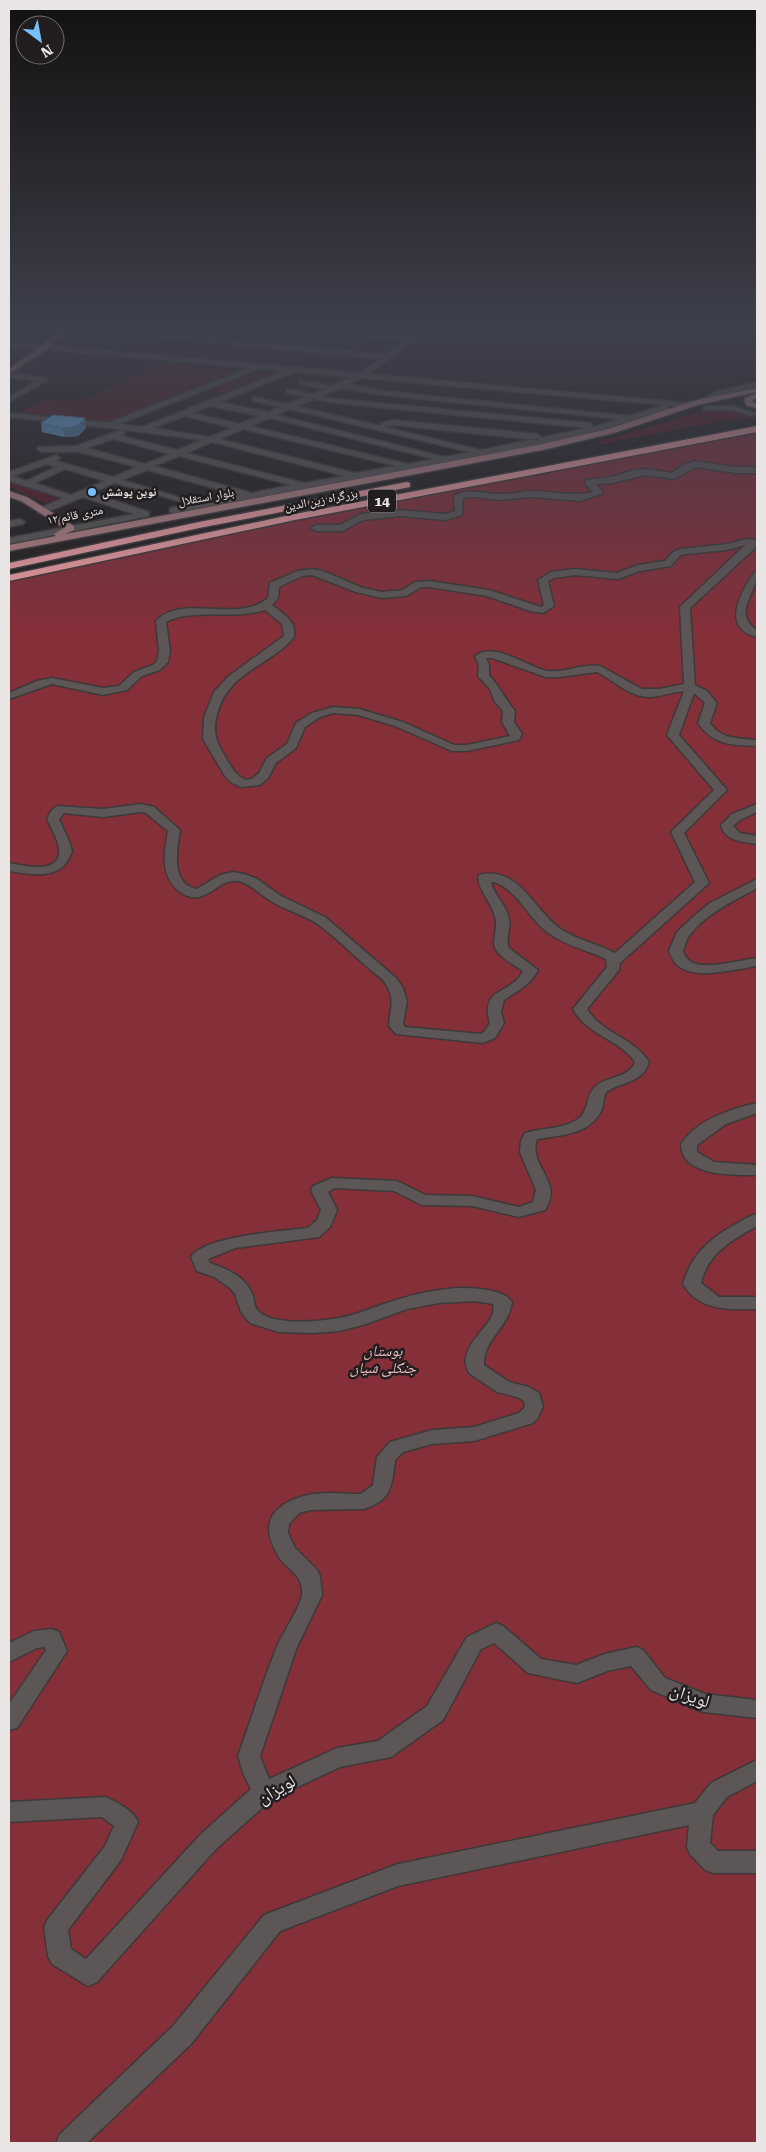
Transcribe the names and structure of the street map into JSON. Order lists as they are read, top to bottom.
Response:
{
  "streets": {
    "highway": ["بزرگراه زین الدین", "14"],
    "main road": ["بلوار استقلال"],
    "street": ["۱۲ متری قائم", "لویزان"]
  },
  "parks": ["بوستان جنگلی شیان"],
  "places": ["نوین پوشش"],
  "north": "bottom right"
}
